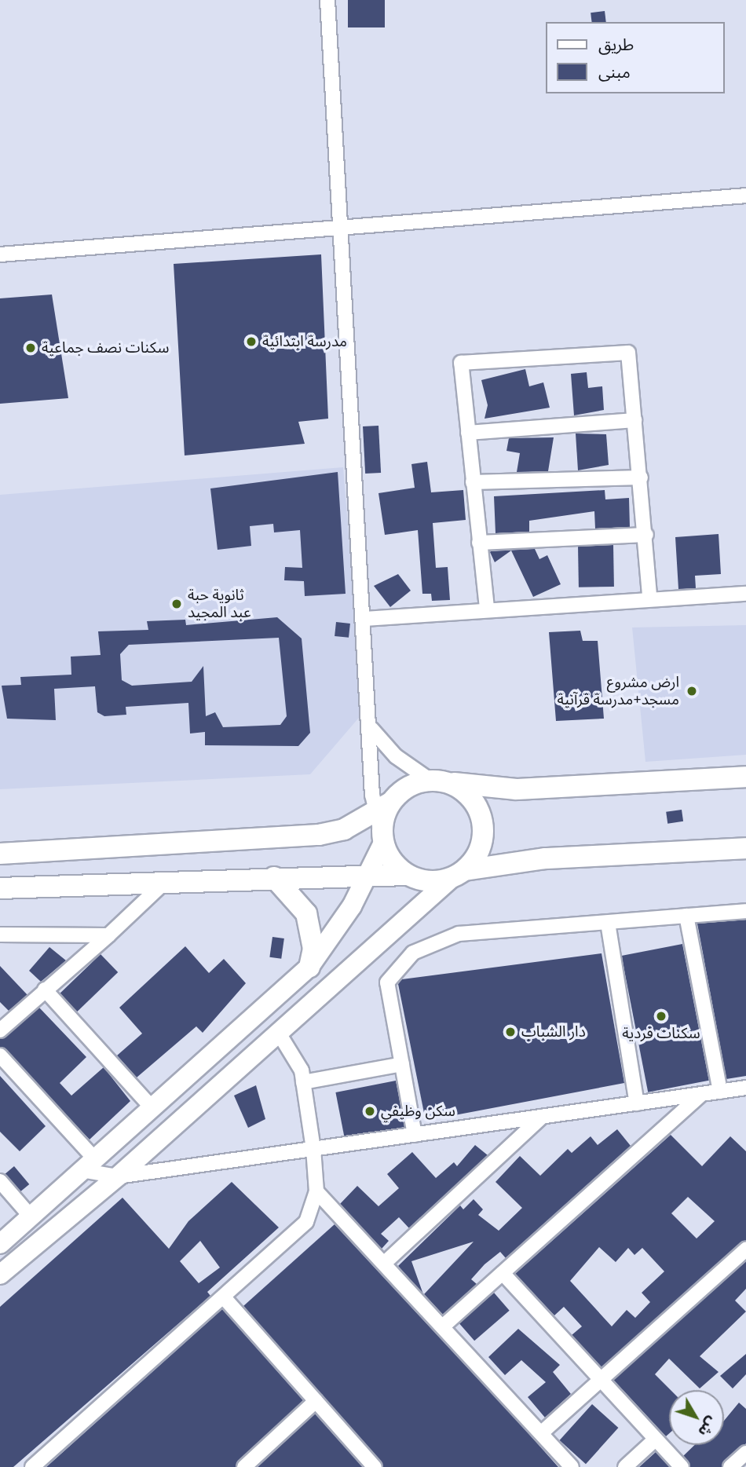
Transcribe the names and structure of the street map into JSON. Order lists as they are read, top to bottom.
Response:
{
  "places": [
    "مدرسة ابتدائية",
    "سكنات نصف جماعية",
    "ثانوية حبة عبد المجيد",
    "ارض مشروع مسجد+مدرسة قرآنية",
    "سكنات فردية",
    "دار الشباب",
    "سكن وظيفي"
  ],
  "legend": ["طريق", "مبنى"],
  "north": "bottom right"
}
